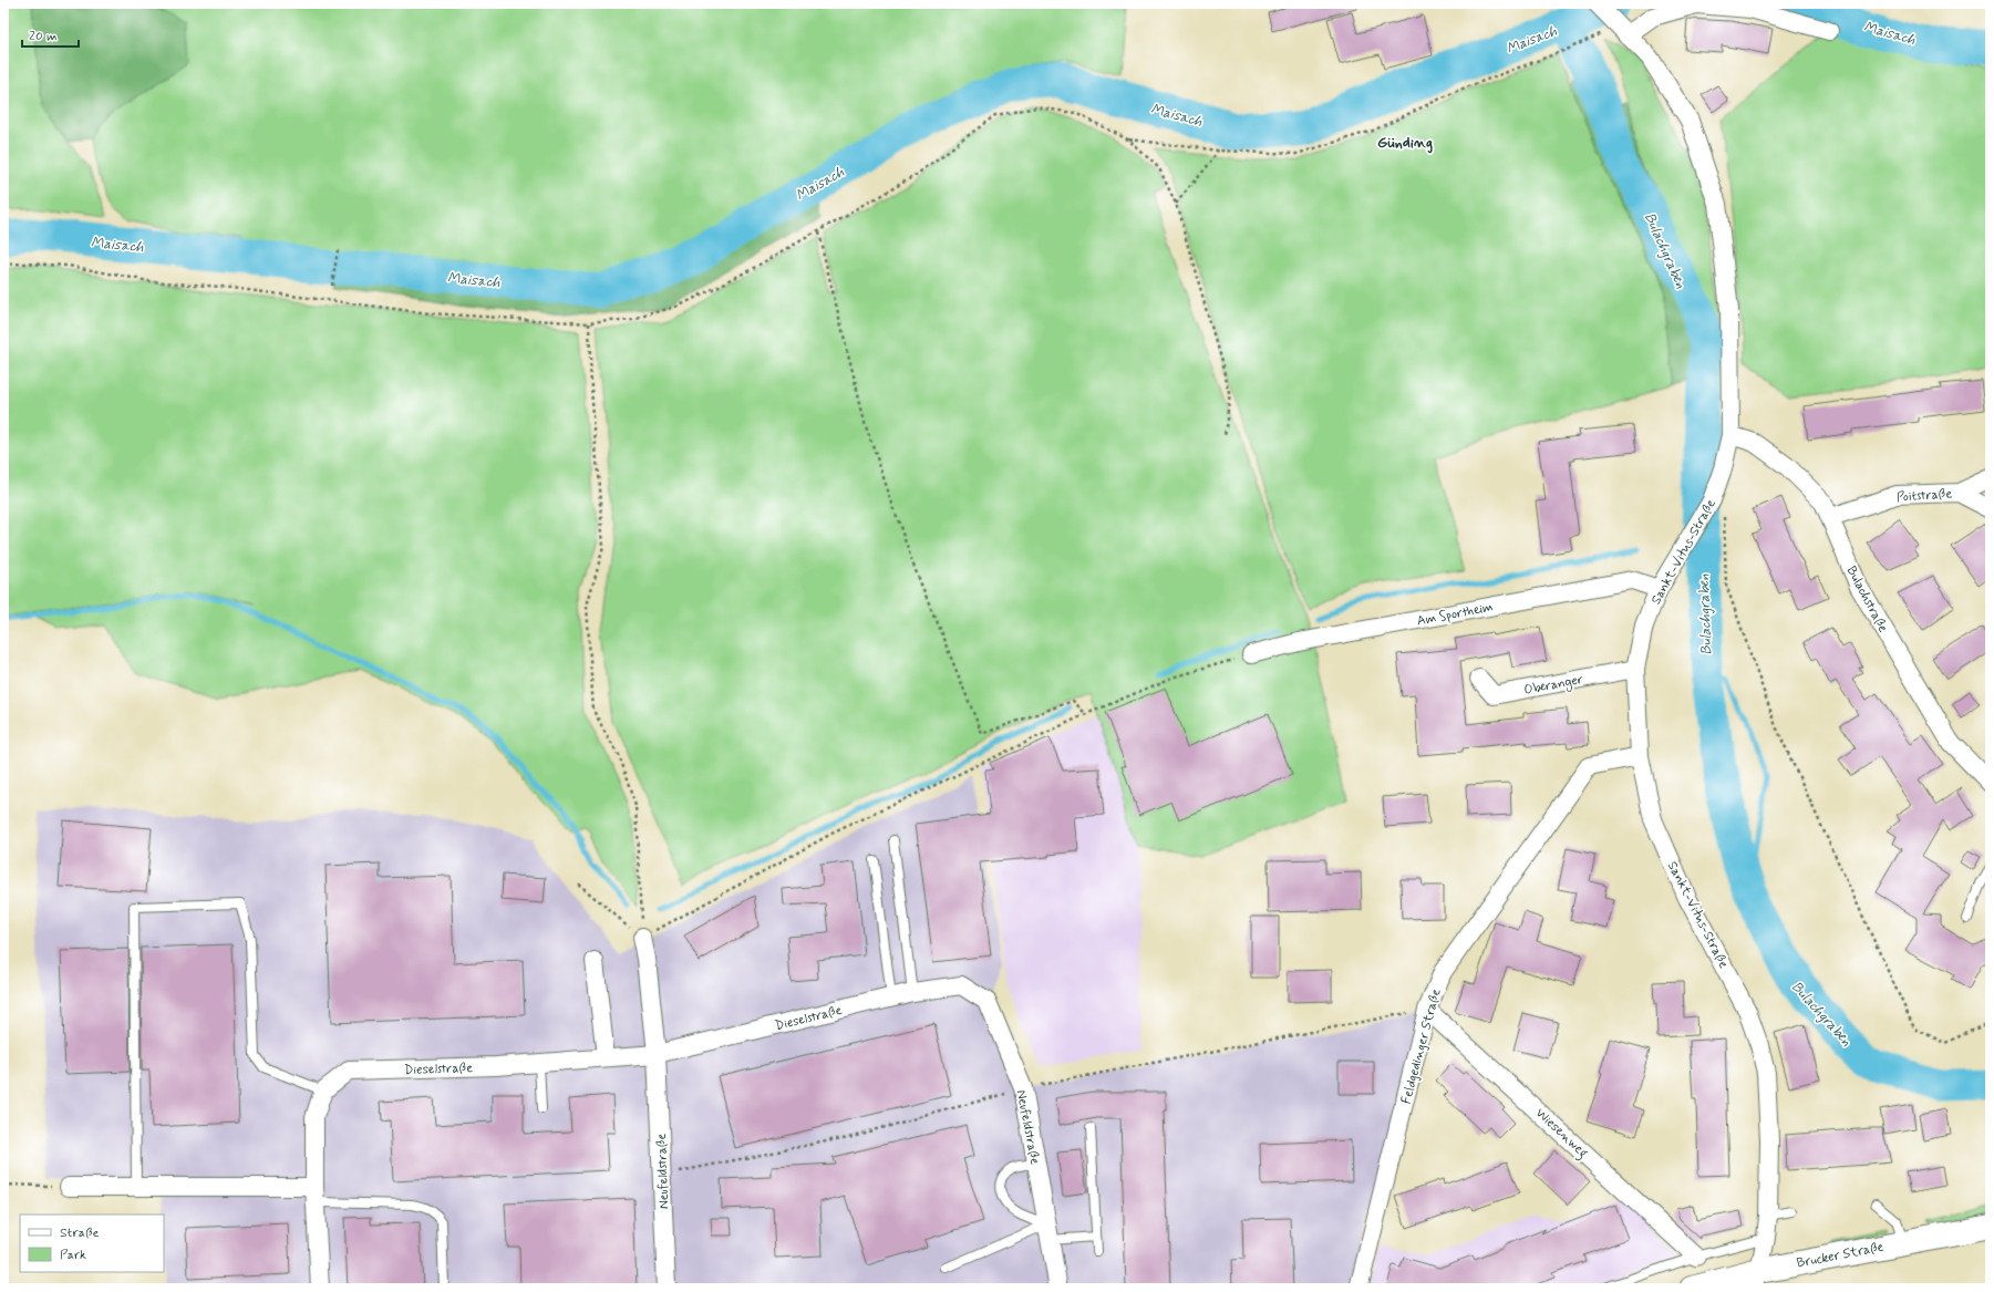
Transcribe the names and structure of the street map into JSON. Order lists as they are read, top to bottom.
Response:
{
  "streets": {
    "main road": ["Brucker Straße"],
    "street": [
      "Poitstraße",
      "Sankt-Vitus-Straße",
      "Bulachstraße",
      "Am Sportheim",
      "Oberanger",
      "Dieselstraße",
      "Feldgedinger Straße",
      "Neufeldstraße",
      "Wiesenweg"
    ]
  },
  "crossings": [
    ["Poitstraße", "Bulachstraße"],
    ["Sankt-Vitus-Straße", "Bulachstraße"],
    ["Sankt-Vitus-Straße", "Am Sportheim"],
    ["Sankt-Vitus-Straße", "Oberanger"],
    ["Sankt-Vitus-Straße", "Feldgedinger Straße"],
    ["Sankt-Vitus-Straße", "Brucker Straße"],
    ["Dieselstraße", "Neufeldstraße"],
    ["Feldgedinger Straße", "Wiesenweg"]
  ],
  "districts": ["Günding"],
  "water": ["Maisach", "Bulachgraben"],
  "legend": ["Straße", "Park"],
  "scale_bar": "20 m"
}
